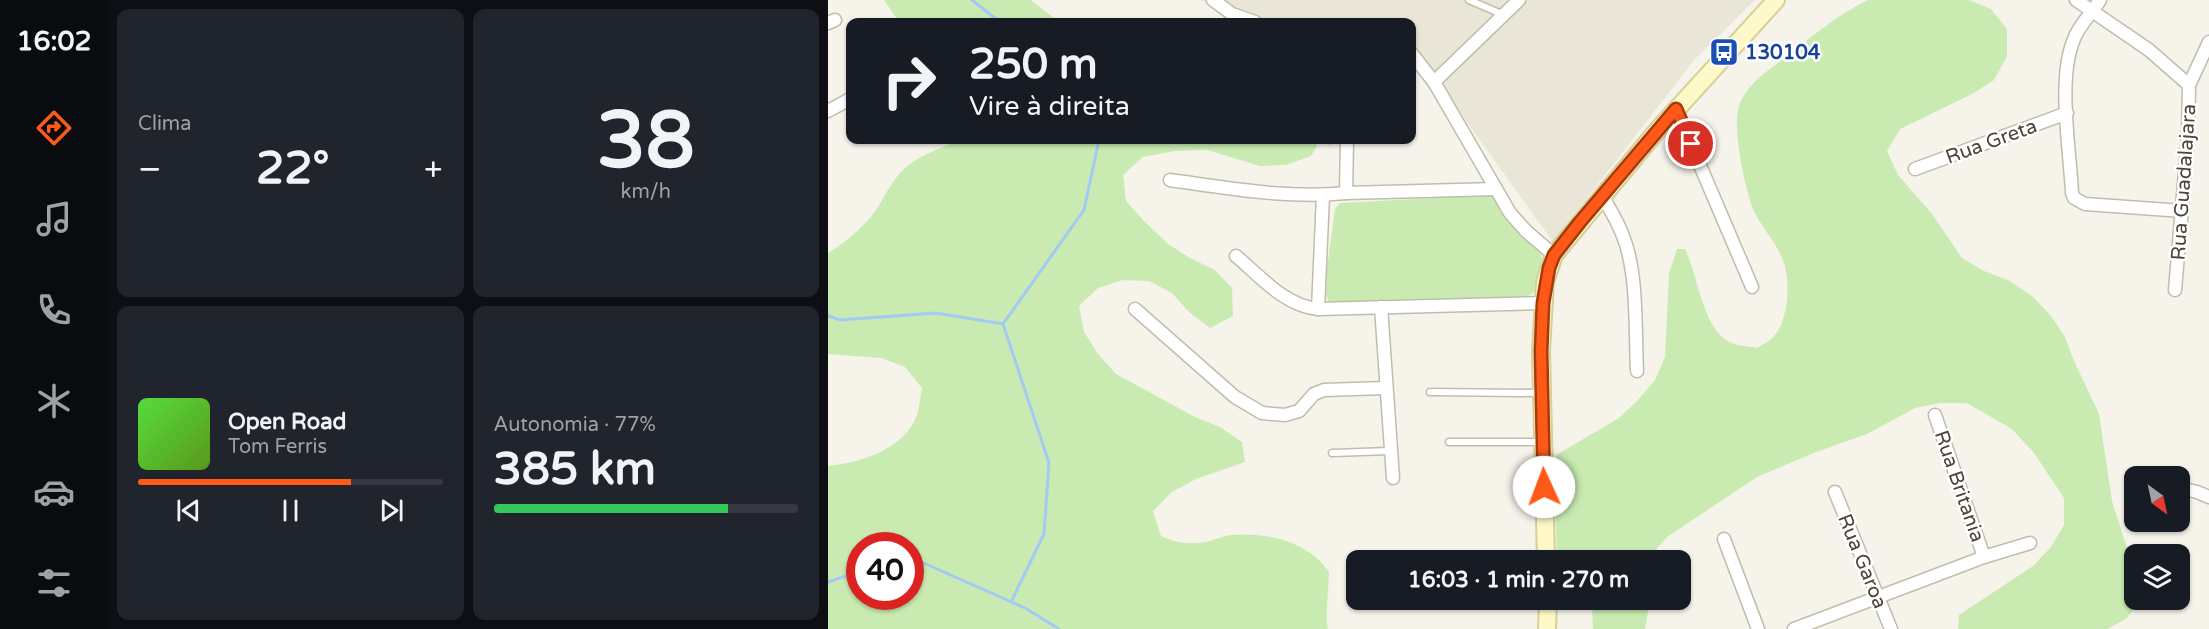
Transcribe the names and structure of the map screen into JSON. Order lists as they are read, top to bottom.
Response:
{
  "streets": {
    "street": [
      "Rua Greta",
      "Rua Guadalajara",
      "Rua Britania",
      "Rua Garoa"
    ]
  },
  "places": {
    "bus stop": ["130104"]
  },
  "north": "bottom right",
  "page": {
    "tabs": "16:02",
    "tile": [
      "Clima",
      ["38", "km/h"],
      ["Autonomia · 77%", "385 km"]
    ],
    "turn": ["250 m", "Vire à direita"],
    "heat": ["−", "22°", "+"],
    "song": ["Open Road", "Tom Ferris"],
    "limit": "40",
    "trip": "16:03 · 1 min · 270 m"
  }
}
